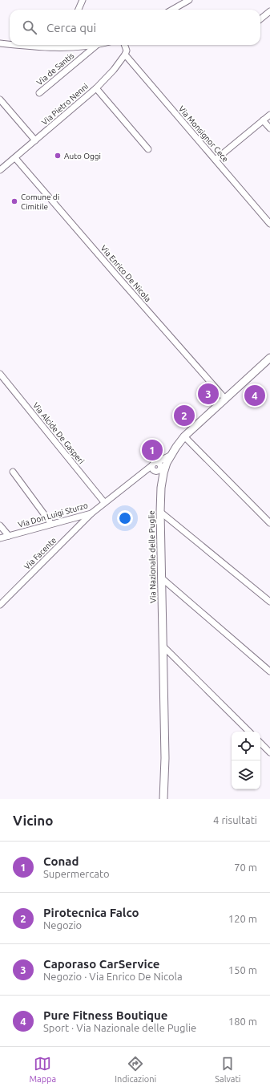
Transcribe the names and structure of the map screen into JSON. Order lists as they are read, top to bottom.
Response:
{
  "streets": {
    "main road": ["Via Nazionale delle Puglie"],
    "street": [
      "Via de Santis",
      "Via Pietro Nenni",
      "Via Monsignor Cece",
      "Via Enrico De Nicola",
      "Via Alcide De Gasperi",
      "Via Don Luigi Sturzo",
      "Via Facente"
    ]
  },
  "crossings": [
    ["Via Pietro Nenni", "Via Monsignor Cece"],
    ["Via Pietro Nenni", "Via Enrico De Nicola"],
    ["Via Enrico De Nicola", "Via Nazionale delle Puglie"],
    ["Via Alcide De Gasperi", "Via Don Luigi Sturzo"],
    ["Via Don Luigi Sturzo", "Via Facente"],
    ["Via Don Luigi Sturzo", "Via Nazionale delle Puglie"]
  ],
  "places": ["Auto Oggi", "Comune di Cimitile"],
  "page": {
    "search": "Cerca qui",
    "pins": [
      "3",
      "4",
      "2",
      "1"
    ],
    "heading": ["Vicino", "4 risultati"],
    "list": [
      {
        "mark": "1",
        "name": "Conad",
        "note": "Supermercato",
        "value": "70 m"
      },
      {
        "mark": "2",
        "name": "Pirotecnica Falco",
        "note": "Negozio",
        "value": "120 m"
      },
      {
        "mark": "3",
        "name": "Caporaso CarService",
        "note": "Negozio · Via Enrico De Nicola",
        "value": "150 m"
      },
      {
        "mark": "4",
        "name": "Pure Fitness Boutique",
        "note": "Sport · Via Nazionale delle Puglie",
        "value": "180 m"
      }
    ],
    "nav": ["Mappa", "Indicazioni", "Salvati"]
  }
}
